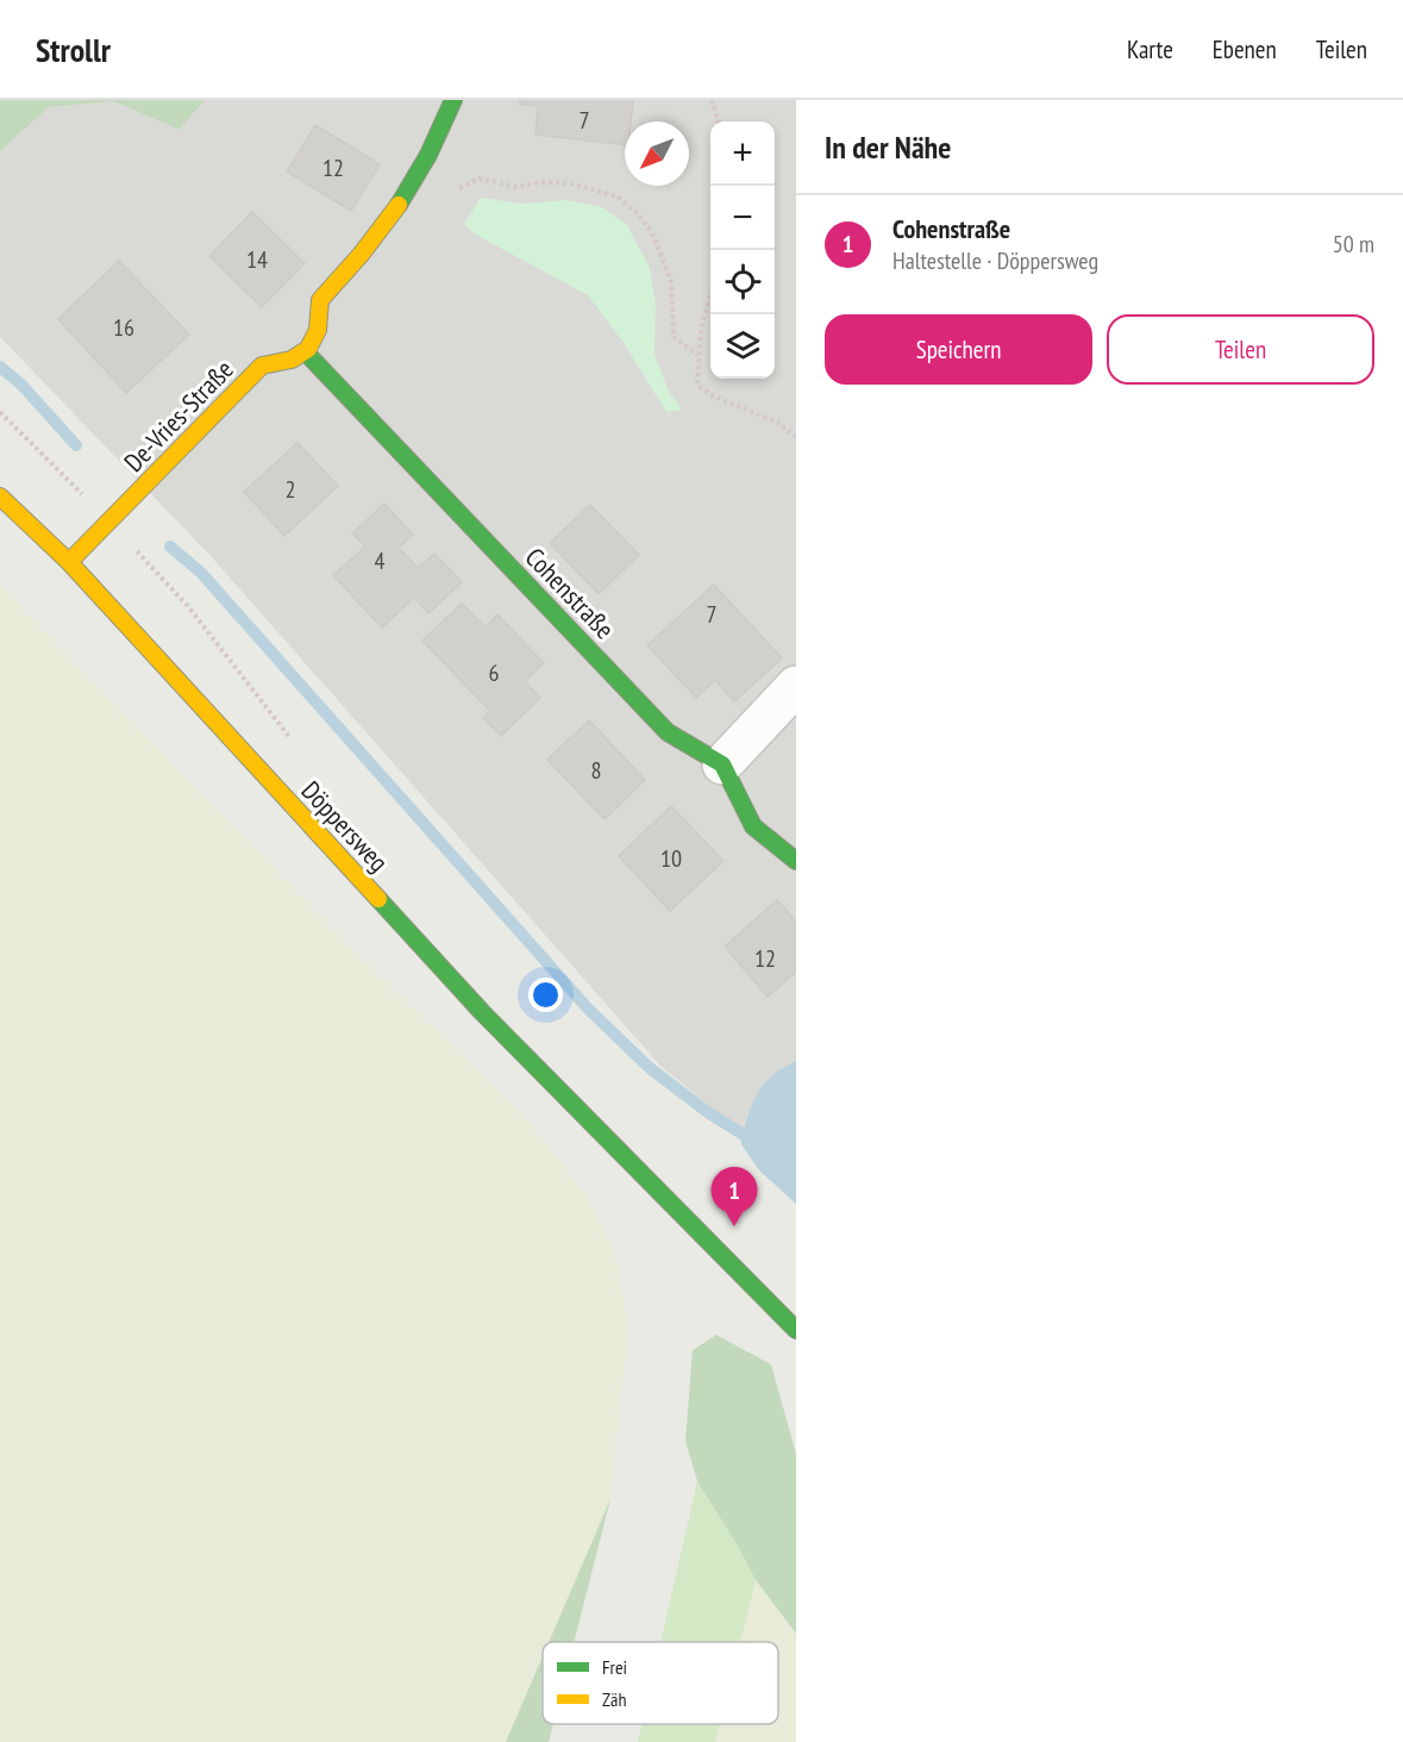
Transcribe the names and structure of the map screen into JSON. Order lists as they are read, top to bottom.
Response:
{
  "streets": {
    "street": ["De-Vries-Straße", "Cohenstraße", "Döppersweg"]
  },
  "crossings": [
    ["De-Vries-Straße", "Cohenstraße"],
    ["De-Vries-Straße", "Döppersweg"]
  ],
  "house_numbers": [
    "7",
    "12",
    "14",
    "16",
    "2",
    "4",
    "7",
    "6",
    "8",
    "10",
    "12"
  ],
  "legend": ["Frei", "Zäh"],
  "north": "bottom left",
  "page": {
    "header": "Strollr",
    "nav": ["Karte", "Ebenen", "Teilen"],
    "heading": "In der Nähe",
    "map_buttons": ["+", "−"],
    "list": [
      {
        "mark": "1",
        "name": "Cohenstraße",
        "note": "Haltestelle · Döppersweg",
        "value": "50 m"
      }
    ],
    "buttons": ["Speichern", "Teilen"],
    "pins": "1"
  }
}
